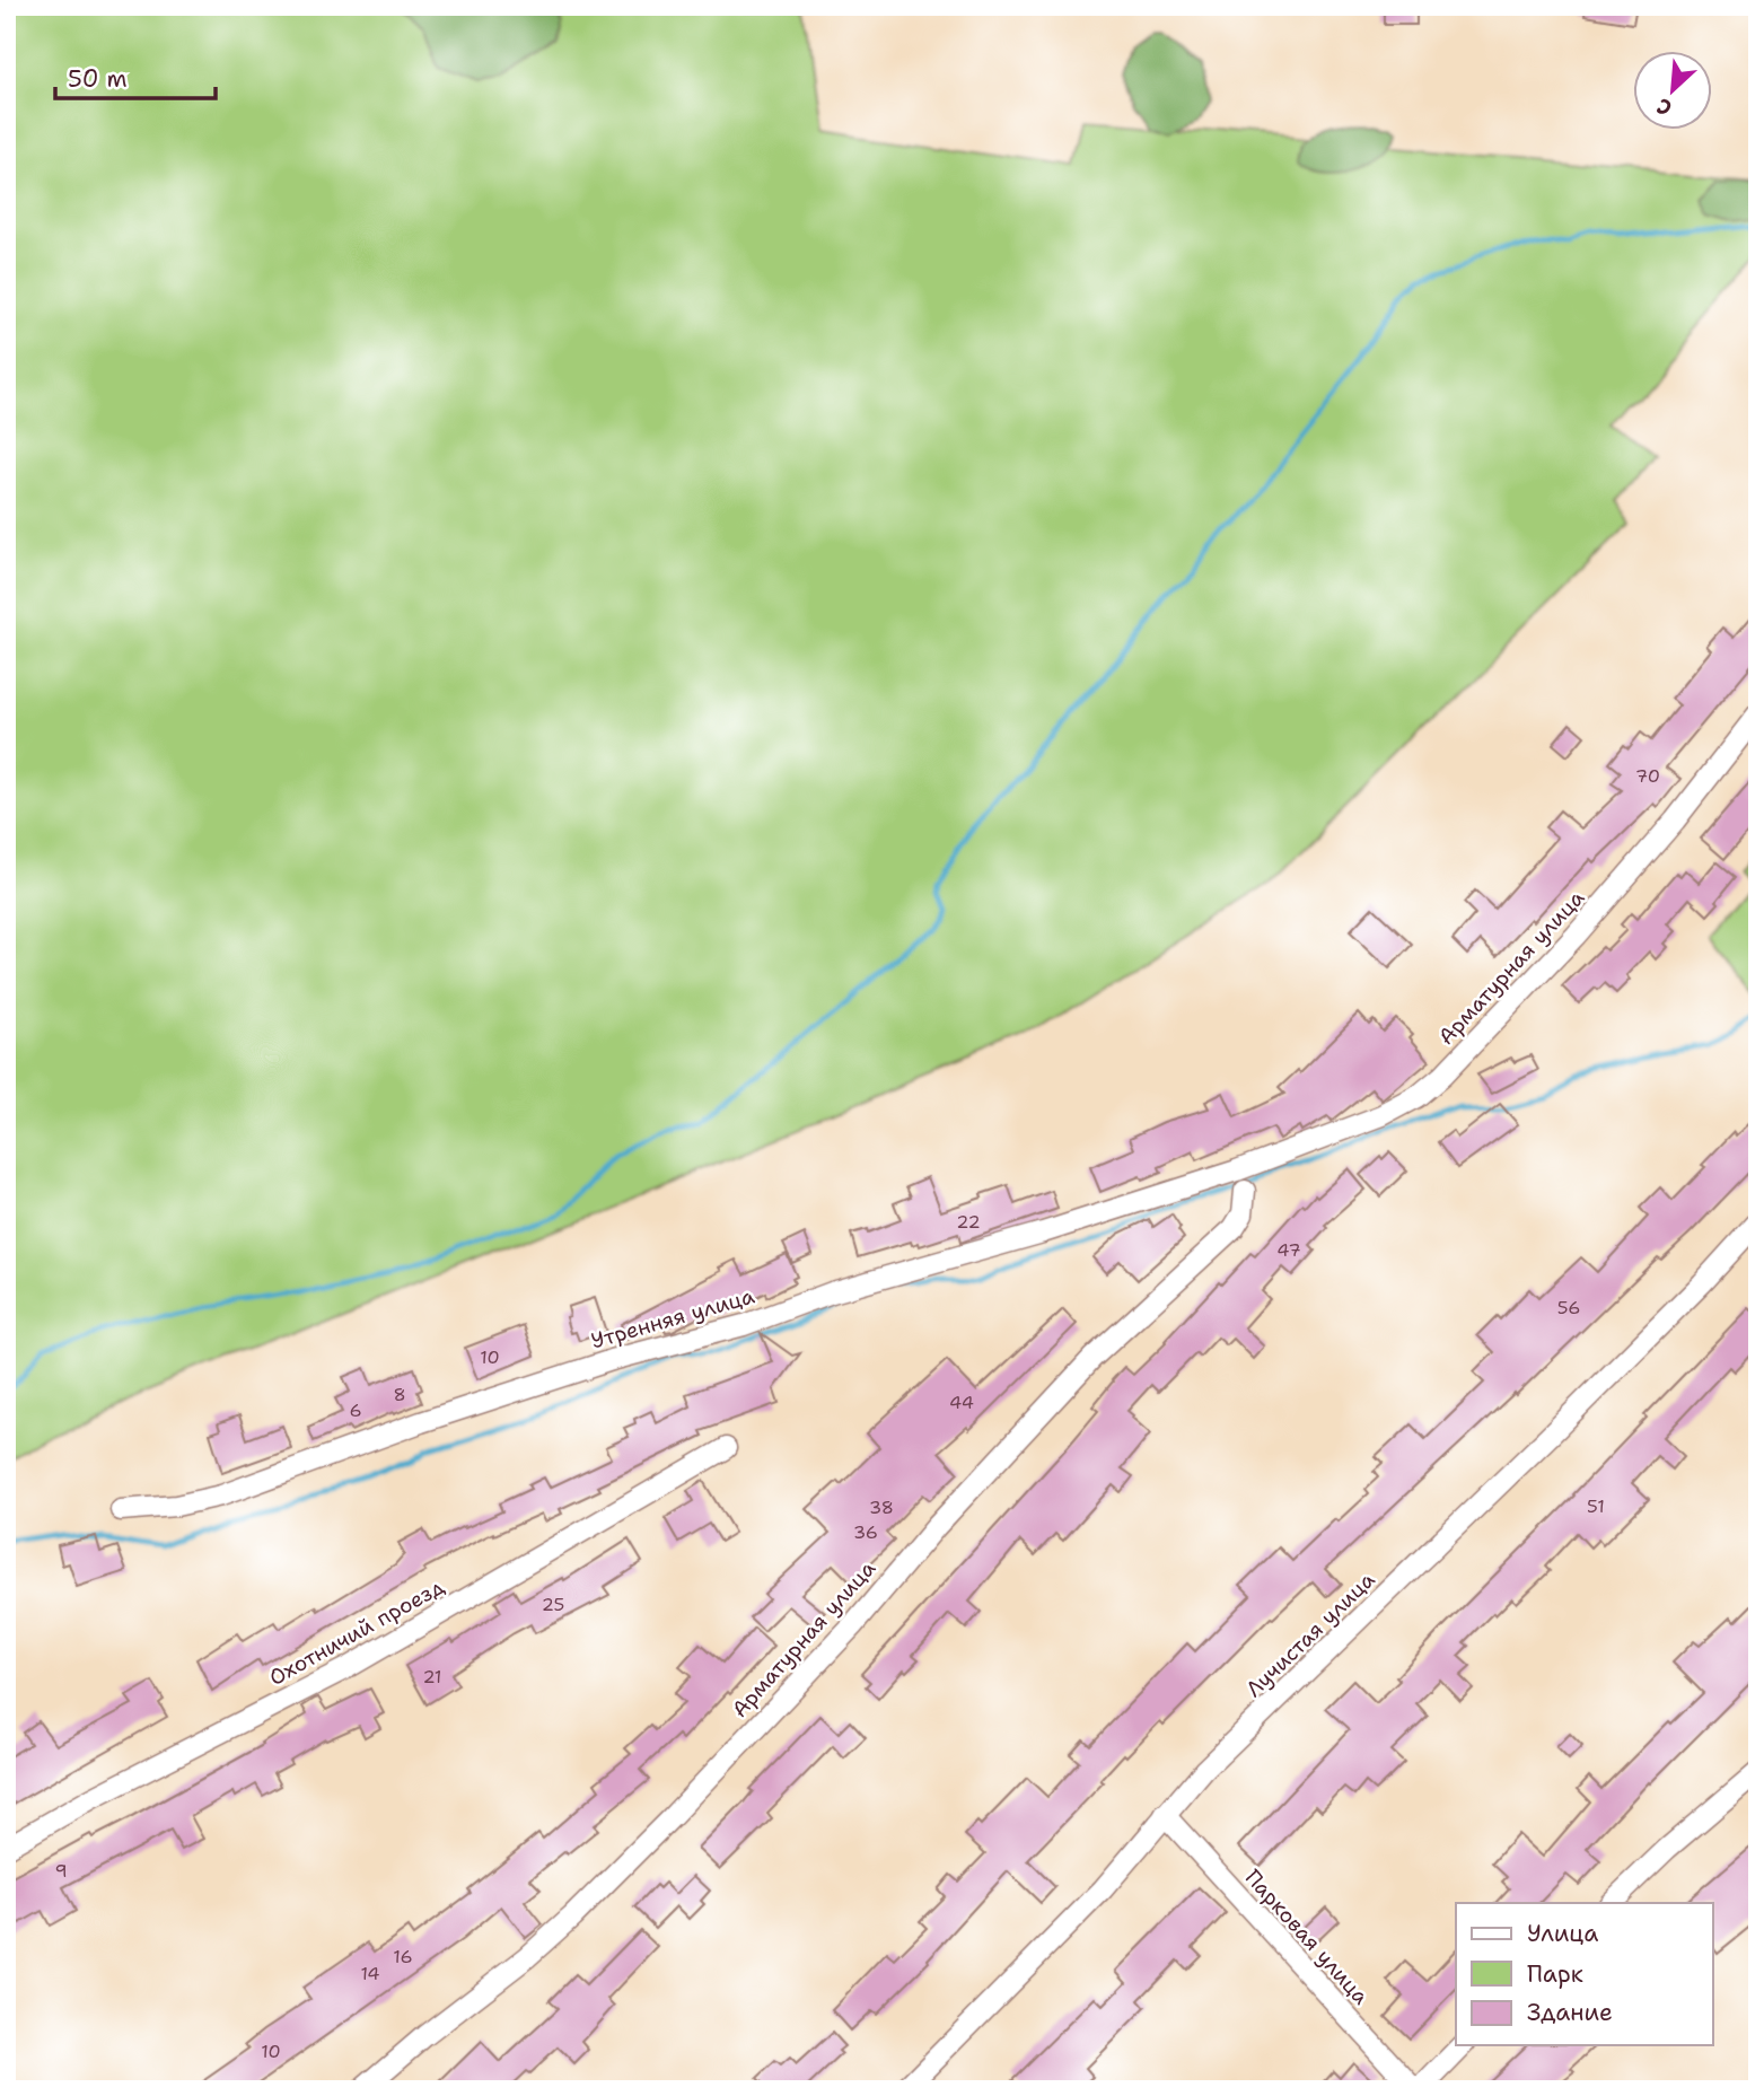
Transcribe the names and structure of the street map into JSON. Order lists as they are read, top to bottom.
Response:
{
  "streets": {
    "street": [
      "Арматурная улица",
      "Утренняя улица",
      "Охотничий проезд",
      "Лучистая улица",
      "Парковая улица"
    ]
  },
  "crossings": [
    ["Арматурная улица", "Утренняя улица"],
    ["Лучистая улица", "Парковая улица"]
  ],
  "house_numbers": [
    "70",
    "22",
    "47",
    "56",
    "10",
    "8",
    "44",
    "6",
    "51",
    "38",
    "36",
    "25",
    "21",
    "9",
    "16",
    "14",
    "10"
  ],
  "legend": ["Улица", "Парк", "Здание"],
  "scale_bar": "50 m",
  "north": "bottom left"
}
